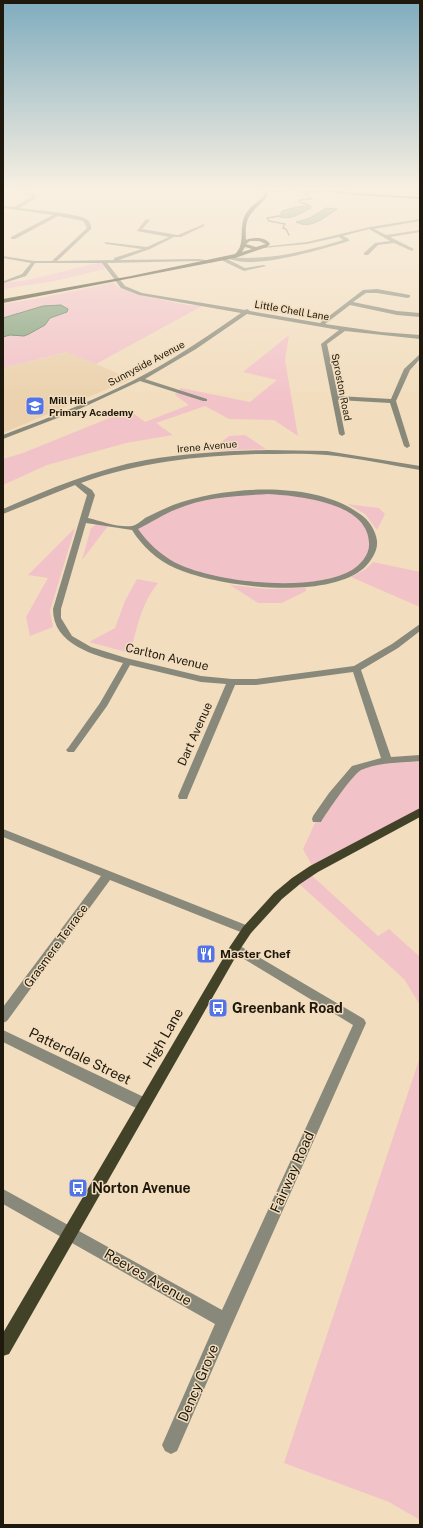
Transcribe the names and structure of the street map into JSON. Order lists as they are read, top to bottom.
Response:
{
  "streets": {
    "main road": ["High Lane"],
    "street": [
      "Little Chell Lane",
      "Sunnyside Avenue",
      "Sproston Road",
      "Irene Avenue",
      "Carlton Avenue",
      "Dart Avenue",
      "Grasmere Terrace",
      "Patterdale Street",
      "Fairway Road",
      "Reeves Avenue",
      "Dency Grove"
    ]
  },
  "crossings": [
    ["Little Chell Lane", "Sunnyside Avenue"],
    ["Little Chell Lane", "Sproston Road"],
    ["Irene Avenue", "Carlton Avenue"],
    ["Carlton Avenue", "Dart Avenue"],
    ["High Lane", "Patterdale Street"],
    ["High Lane", "Fairway Road"],
    ["High Lane", "Reeves Avenue"],
    ["Fairway Road", "Reeves Avenue"],
    ["Fairway Road", "Dency Grove"],
    ["Reeves Avenue", "Dency Grove"]
  ],
  "places": {
    "school or university": ["Mill Hill Primary Academy"],
    "restaurant": ["Master Chef"],
    "bus stop": ["Greenbank Road", "Norton Avenue"]
  }
}
